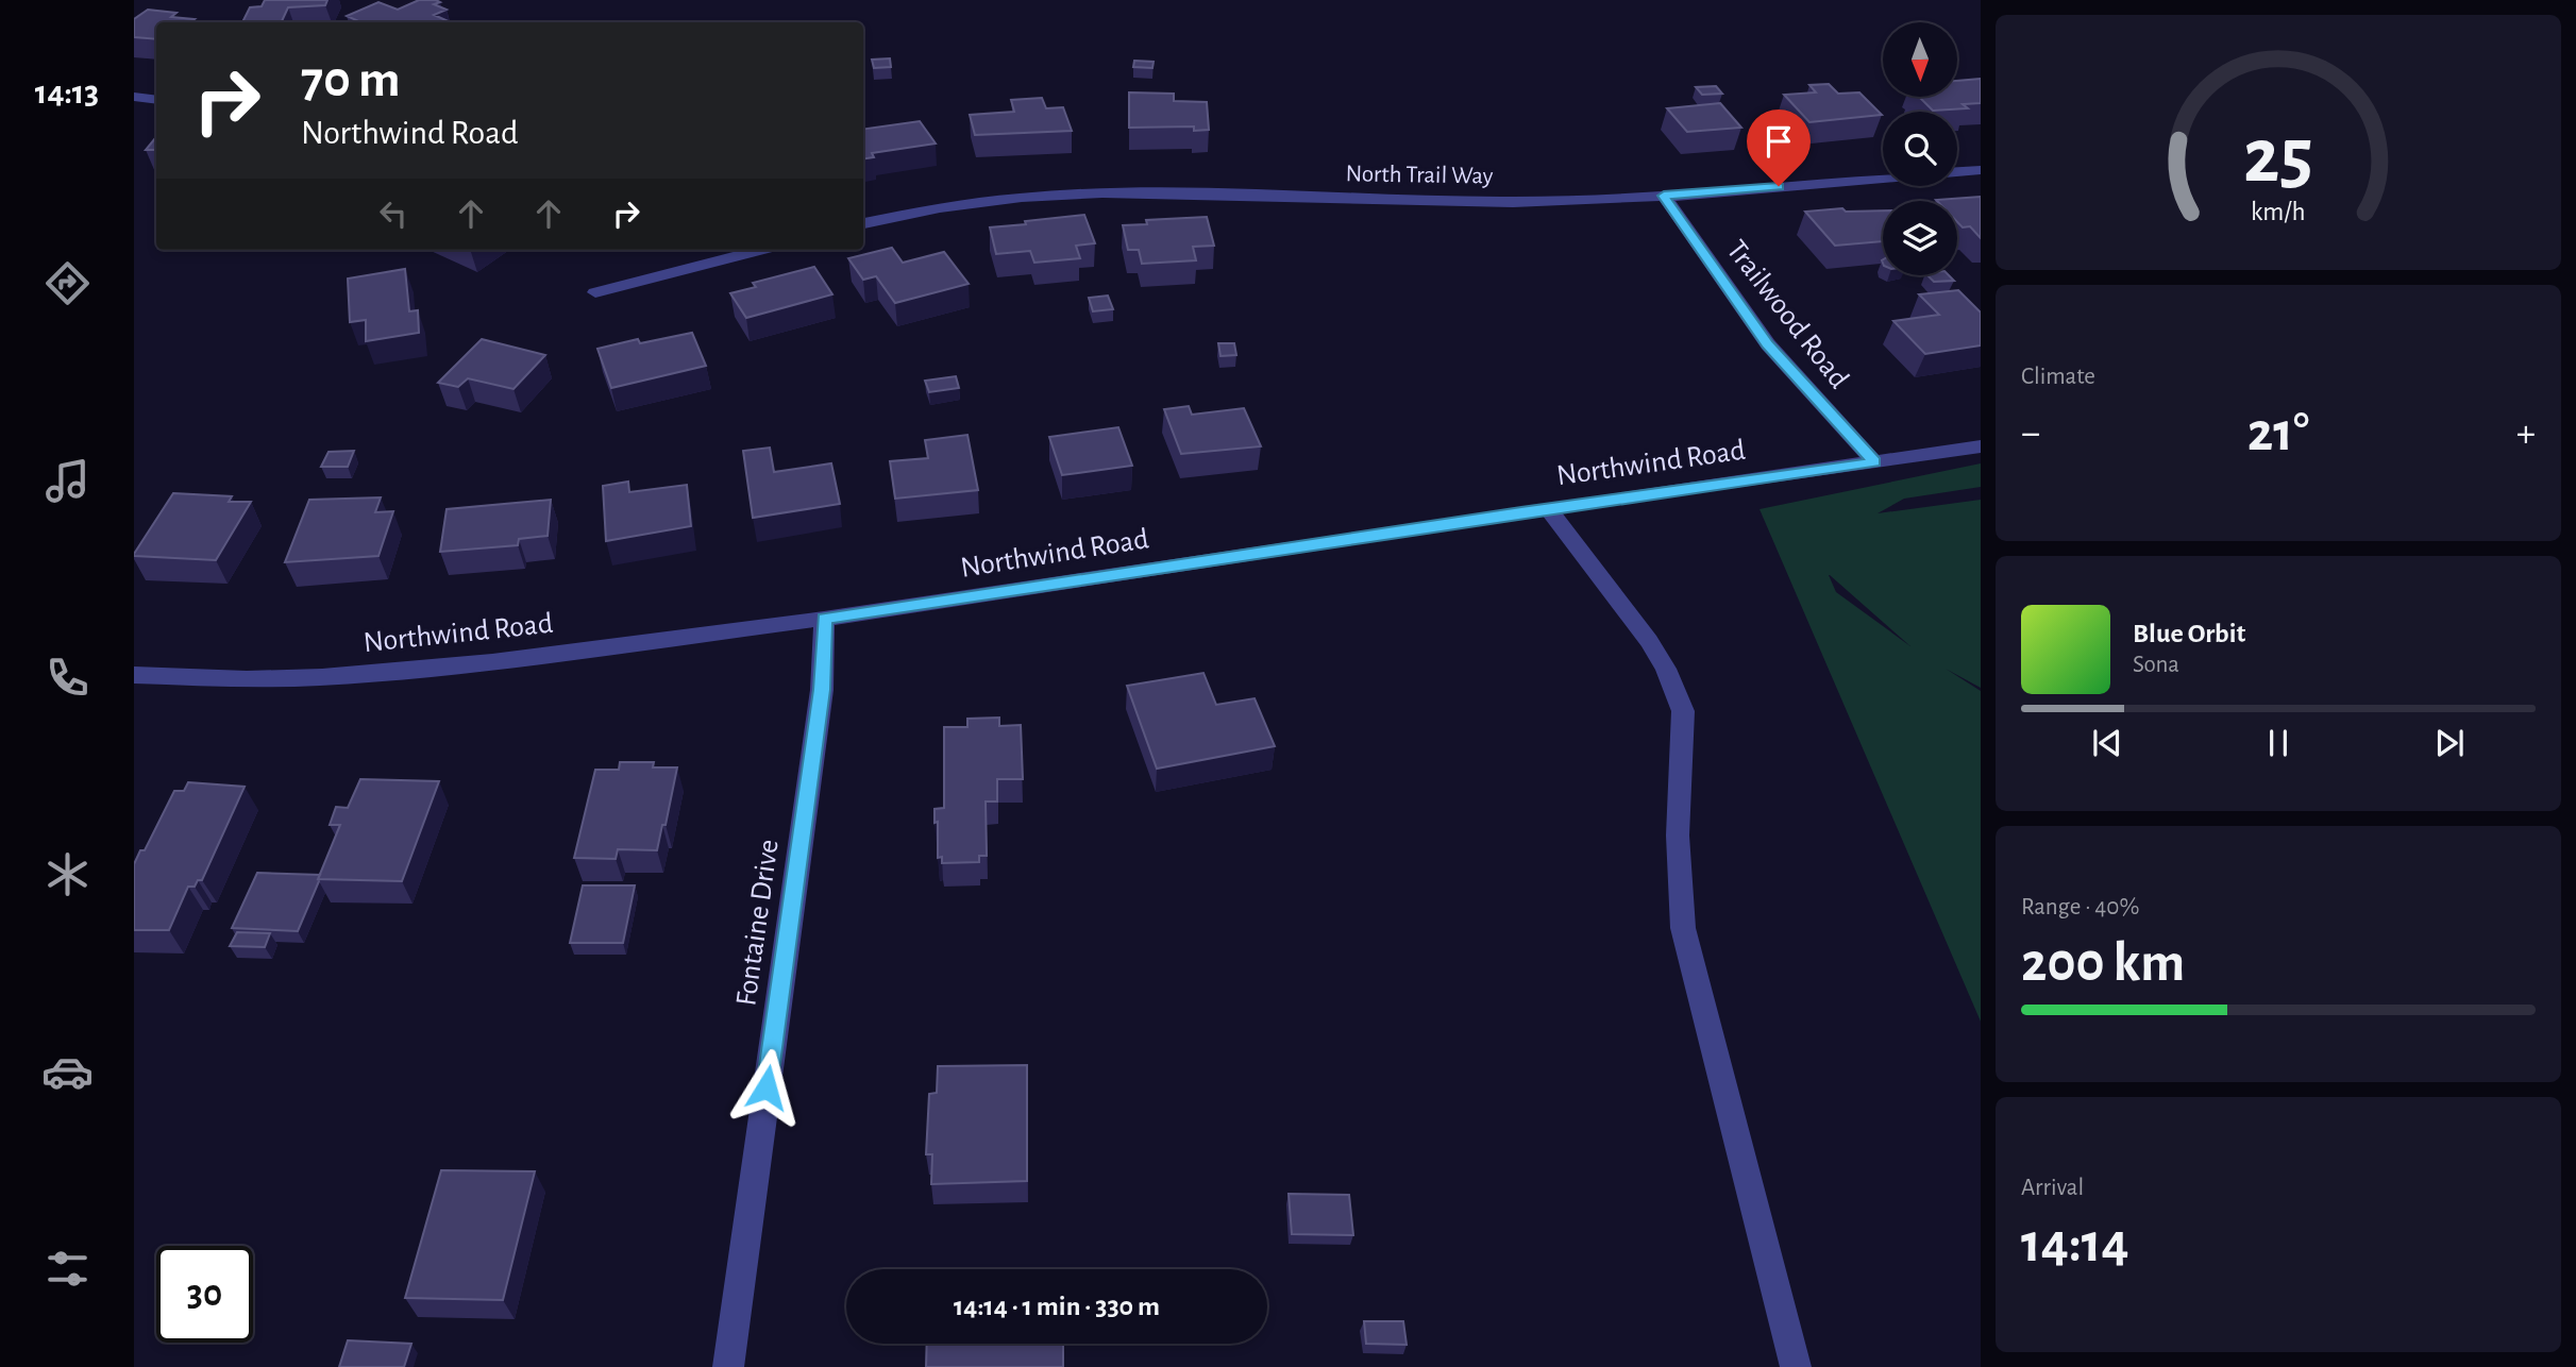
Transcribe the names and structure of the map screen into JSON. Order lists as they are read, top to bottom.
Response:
{
  "streets": {
    "street": [
      "North Trail Way",
      "Trailwood Road",
      "Northwind Road",
      "Fontaine Drive"
    ]
  },
  "crossings": [
    ["North Trail Way", "Trailwood Road"],
    ["Trailwood Road", "Northwind Road"],
    ["Northwind Road", "Fontaine Drive"]
  ],
  "north": "bottom",
  "page": {
    "tabs": "14:13",
    "turn": ["70 m", "Northwind Road"],
    "tile": [
      "Climate",
      ["Range · 40%", "200 km"],
      ["Arrival", "14:14"]
    ],
    "heat": ["−", "21°", "+"],
    "song": ["Blue Orbit", "Sona"],
    "limit": "30",
    "trip": "14:14 · 1 min · 330 m",
    "gauge": ["25", "km/h"]
  }
}
